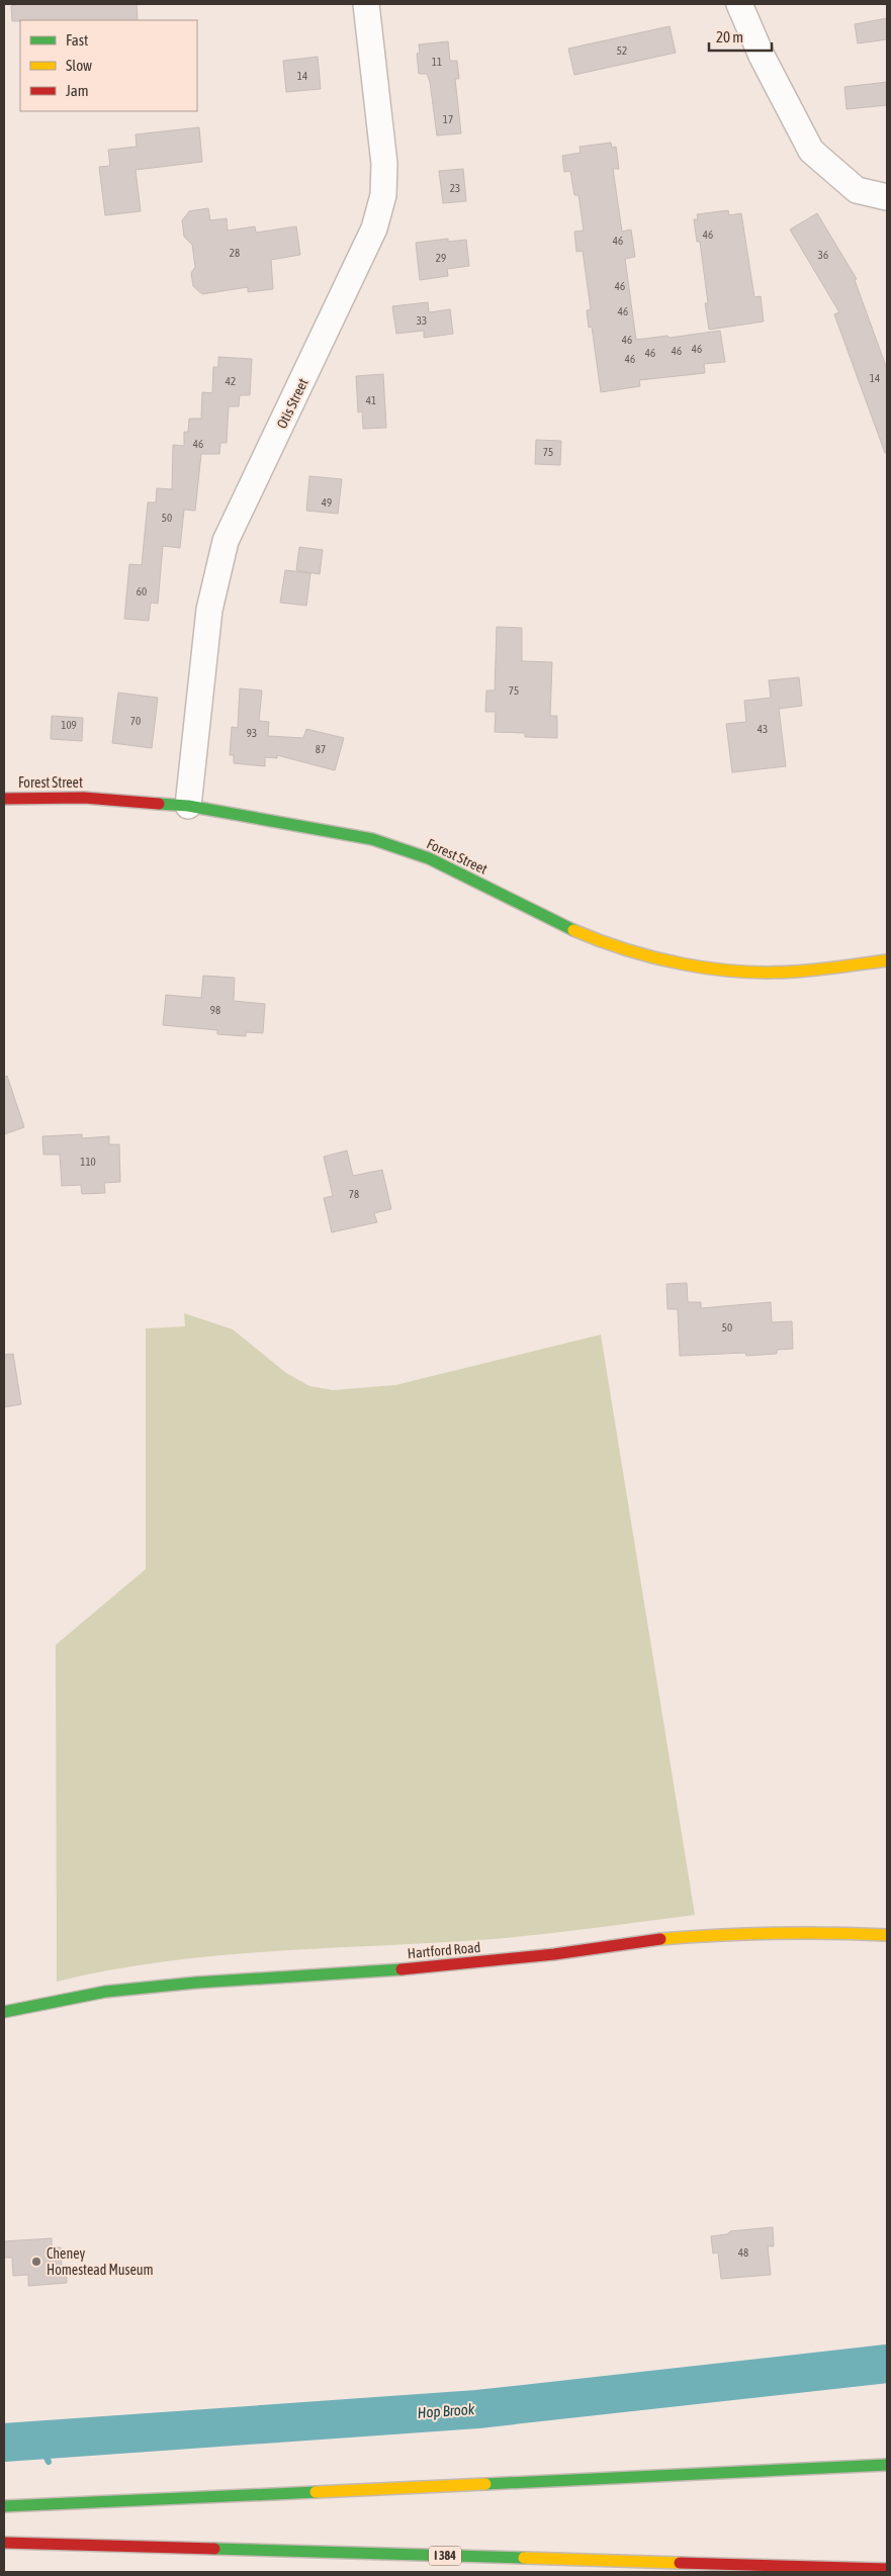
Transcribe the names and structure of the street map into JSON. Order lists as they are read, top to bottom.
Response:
{
  "streets": {
    "main road": ["Forest Street", "Hartford Road", "I 384"],
    "street": ["Otis Street"]
  },
  "crossings": [
    ["Otis Street", "Forest Street"]
  ],
  "water": ["Hop Brook"],
  "places": ["Cheney Homestead Museum"],
  "house_numbers": [
    "52",
    "11",
    "14",
    "17",
    "23",
    "46",
    "46",
    "28",
    "36",
    "29",
    "46",
    "46",
    "33",
    "46",
    "46",
    "46",
    "46",
    "46",
    "14",
    "42",
    "41",
    "46",
    "75",
    "49",
    "50",
    "60",
    "75",
    "70",
    "109",
    "43",
    "93",
    "87",
    "98",
    "110",
    "78",
    "50",
    "48"
  ],
  "legend": ["Fast", "Slow", "Jam"],
  "scale_bar": "20 m"
}
